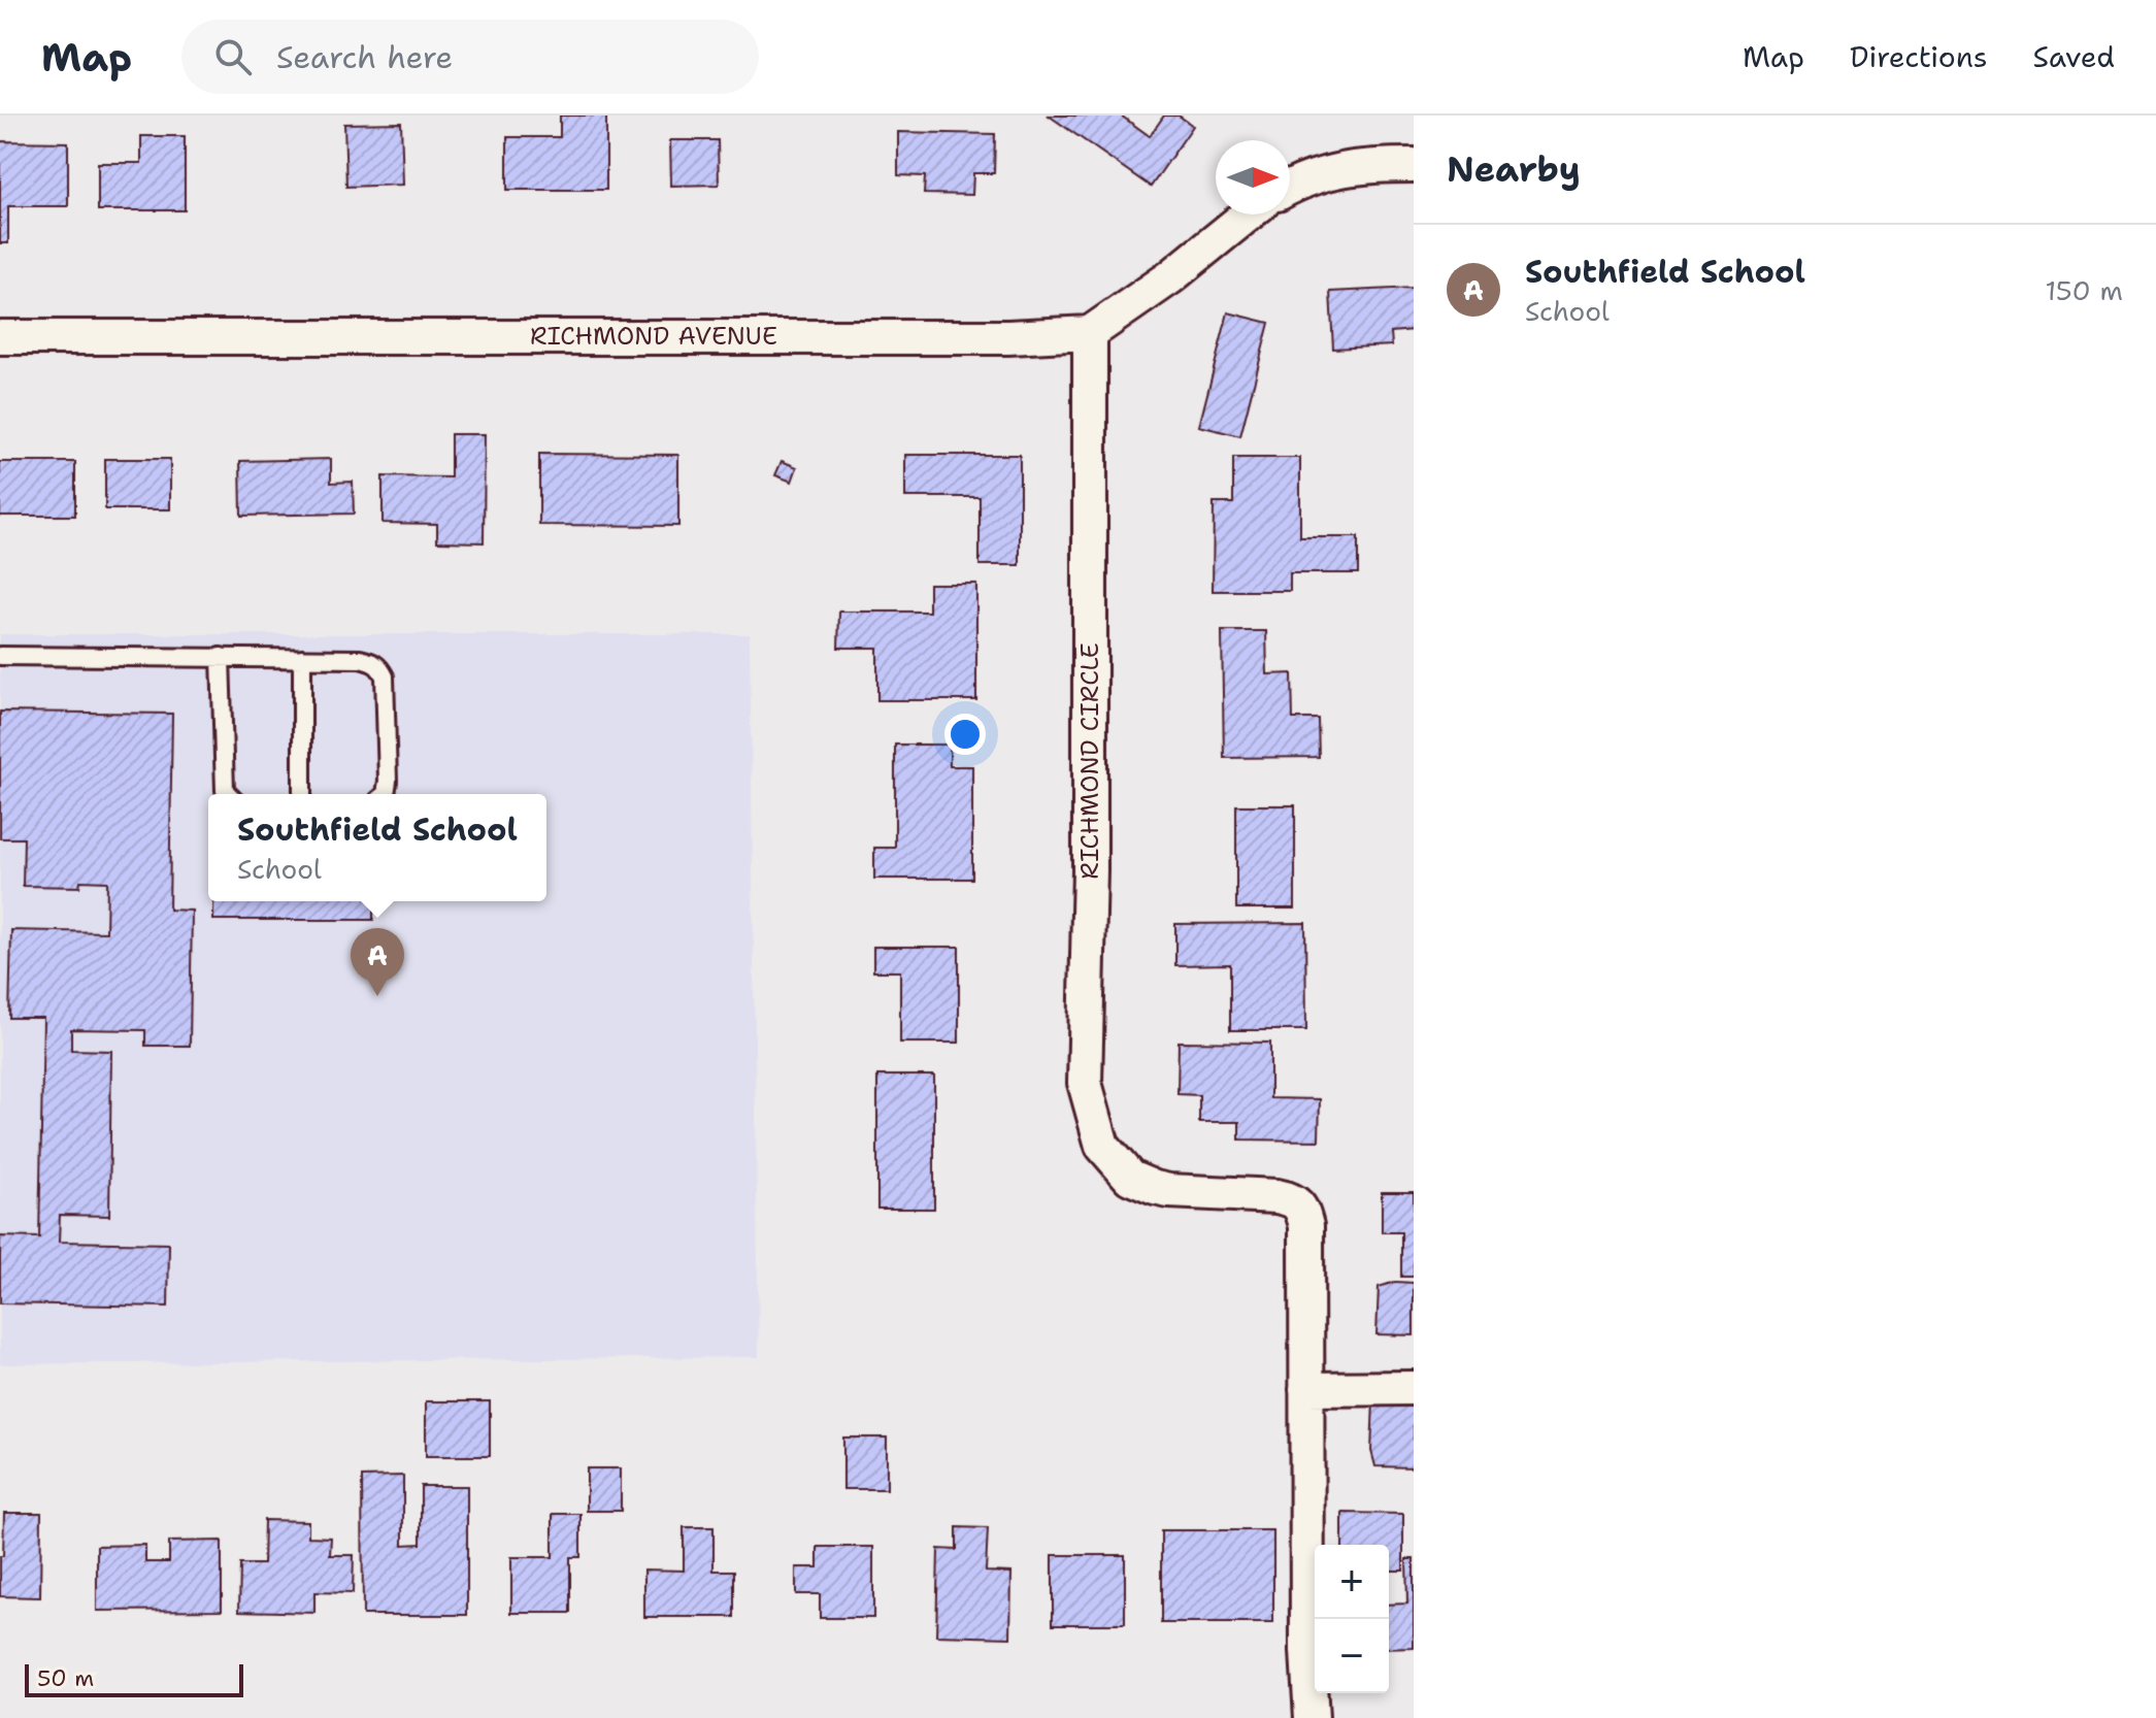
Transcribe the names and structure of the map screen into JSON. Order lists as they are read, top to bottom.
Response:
{
  "streets": {
    "street": ["RICHMOND AVENUE", "RICHMOND CIRCLE"]
  },
  "crossings": [
    ["RICHMOND AVENUE", "RICHMOND CIRCLE"]
  ],
  "scale_bar": "50 m",
  "north": "right",
  "page": {
    "header": "Map",
    "search": "Search here",
    "nav": ["Map", "Directions", "Saved"],
    "heading": "Nearby",
    "list": [
      {
        "mark": "A",
        "name": "Southfield School",
        "note": "School",
        "value": "150 m"
      }
    ],
    "popup": ["Southfield School", "School"],
    "pins": "A",
    "map_buttons": ["+", "−"],
    "scale": "50 m"
  }
}
